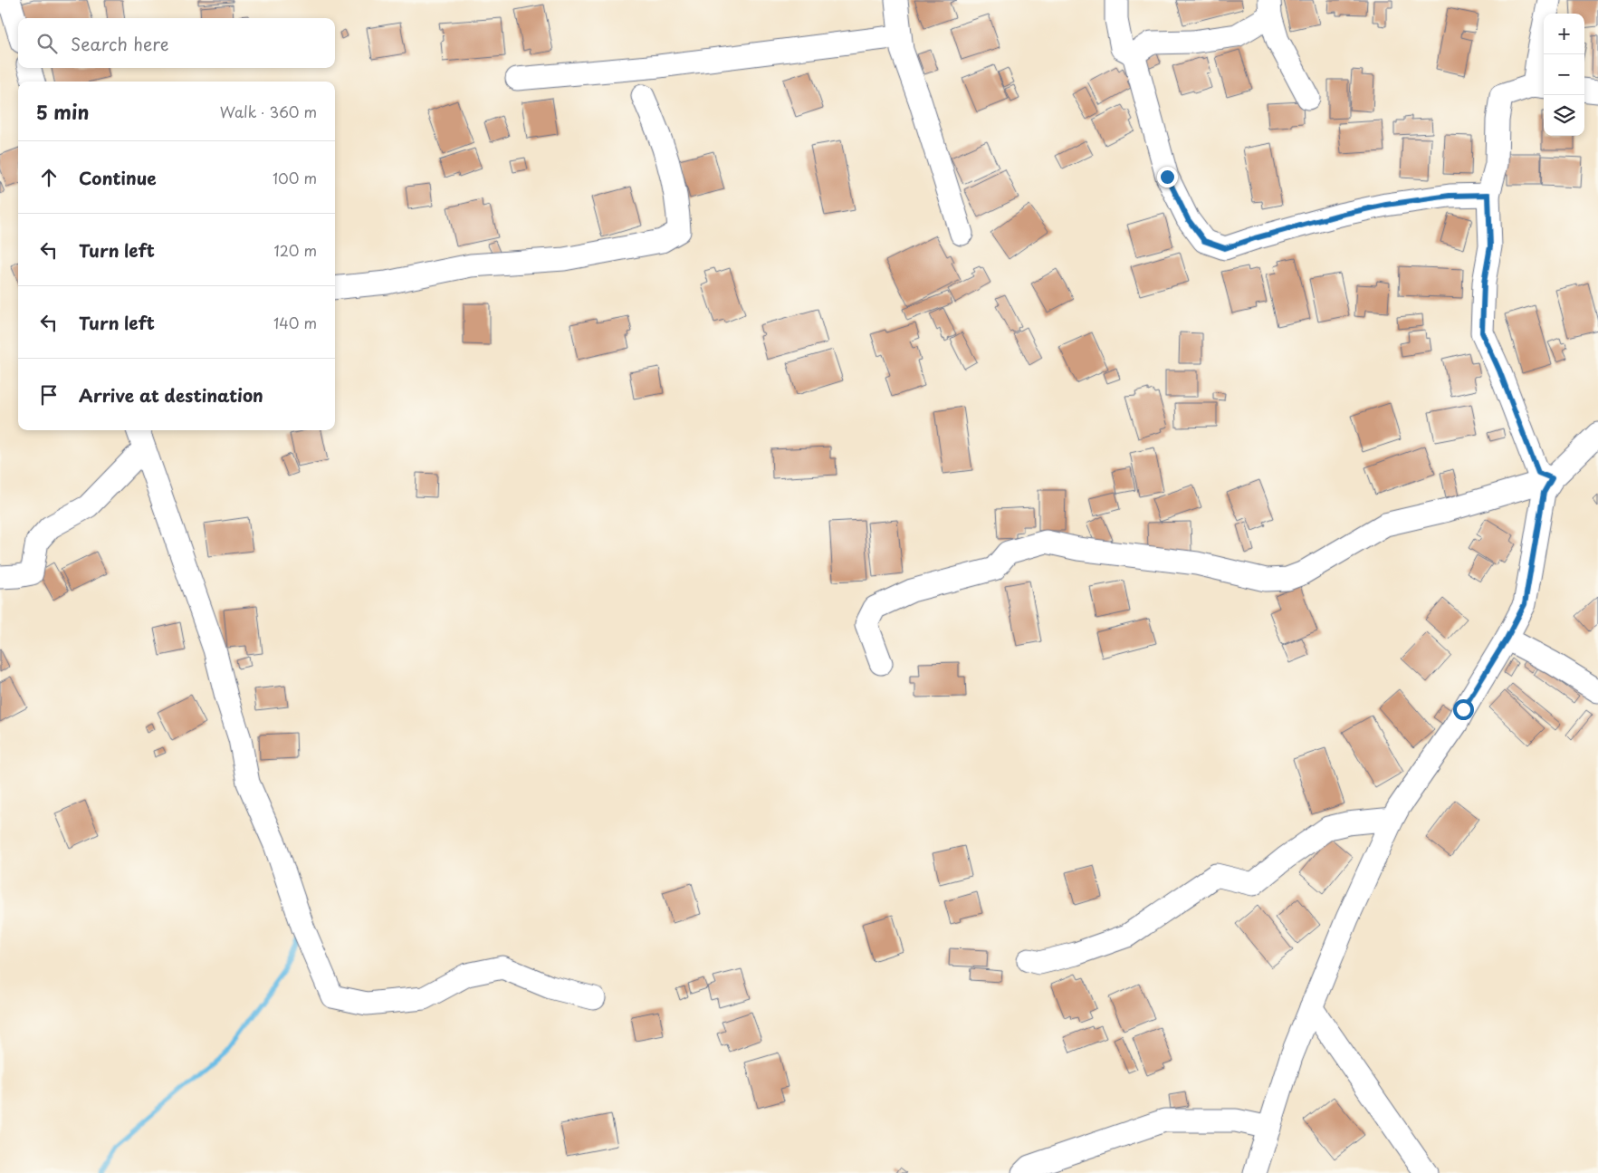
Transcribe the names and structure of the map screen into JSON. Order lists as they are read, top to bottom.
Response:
{
  "page": {
    "map_buttons": ["+", "−"],
    "search": "Search here",
    "heading": ["5 min", "Walk · 360 m"],
    "list": [
      ["Continue", "100 m"],
      ["Turn left", "120 m"],
      ["Turn left", "140 m"],
      "Arrive at destination"
    ]
  }
}
